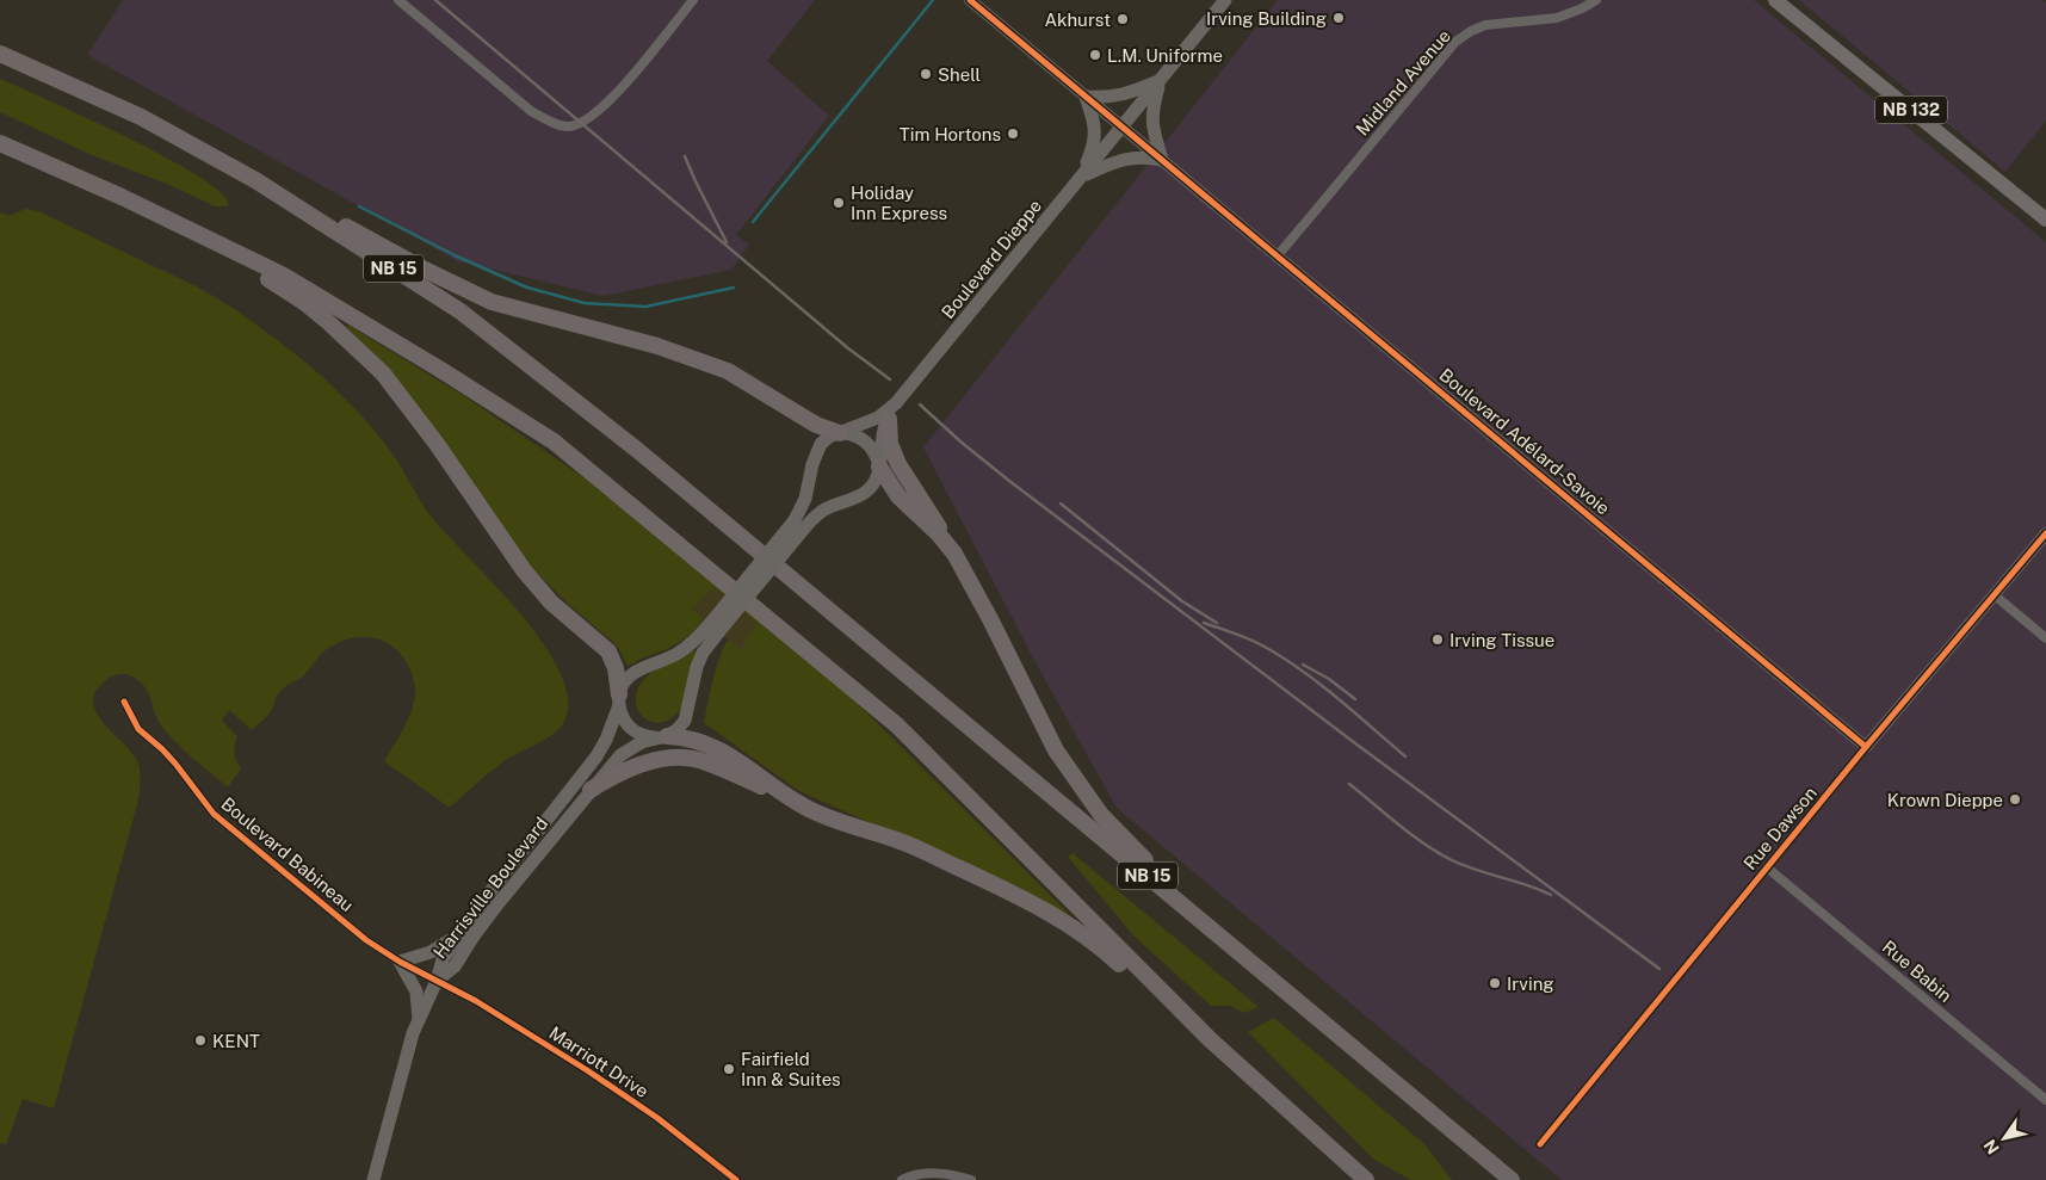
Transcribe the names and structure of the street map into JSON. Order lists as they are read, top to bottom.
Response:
{
  "streets": {
    "highway": ["NB 15"],
    "main road": ["NB 132", "Boulevard Dieppe", "Harrisville Boulevard"],
    "street": [
      "Midland Avenue",
      "Boulevard Adélard-Savoie",
      "Rue Dawson",
      "Boulevard Babineau",
      "Rue Babin",
      "Marriott Drive"
    ]
  },
  "crossings": [
    ["Midland Avenue", "Boulevard Adélard-Savoie"],
    ["Boulevard Dieppe", "Boulevard Adélard-Savoie"],
    ["Boulevard Adélard-Savoie", "Rue Dawson"],
    ["Rue Dawson", "Rue Babin"],
    ["Boulevard Babineau", "Harrisville Boulevard"],
    ["Boulevard Babineau", "Marriott Drive"],
    ["Harrisville Boulevard", "Marriott Drive"]
  ],
  "places": [
    "Irving Building",
    "Akhurst",
    "L.M. Uniforme",
    "Shell",
    "Tim Hortons",
    "Holiday Inn Express",
    "Irving Tissue",
    "Krown Dieppe",
    "Irving",
    "KENT",
    "Fairfield Inn & Suites"
  ],
  "north": "bottom left"
}
